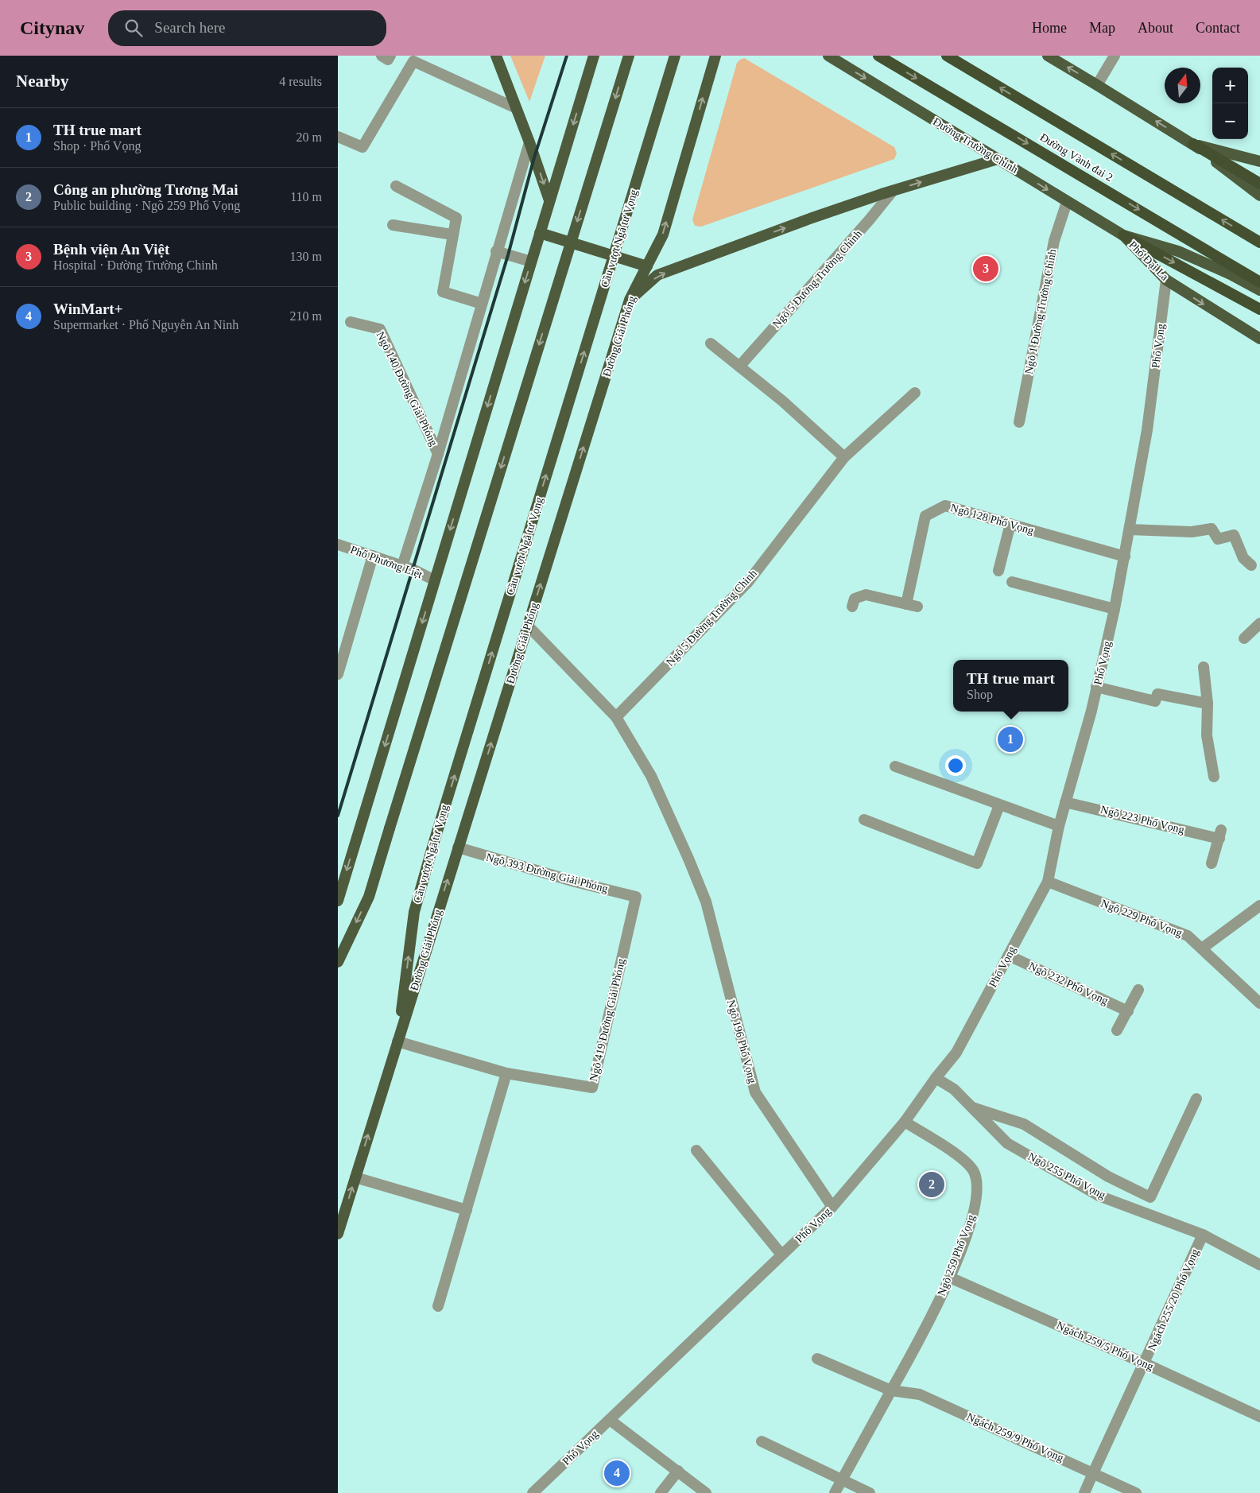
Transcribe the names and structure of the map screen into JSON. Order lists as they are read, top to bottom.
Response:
{
  "streets": {
    "highway": ["Đường Vành đai 2"],
    "main road": [
      "Đường Trường Chinh",
      "Cầu vượt Ngã tư Vọng",
      "Phố Đại La",
      "Đường Giải Phóng"
    ],
    "street": [
      "Ngõ 5 Đường Trường Chinh",
      "Ngõ 1 Đường Trường Chinh",
      "Phố Vọng",
      "Ngõ 140 Đường Giải Phóng",
      "Ngõ 128 Phố Vọng",
      "Phố Phương Liệt",
      "Ngõ 223 Phố Vọng",
      "Ngõ 393 Đường Giải Phóng",
      "Ngõ 229 Phố Vọng",
      "Ngõ 232 Phố Vọng",
      "Ngõ 419 Đường Giải Phóng",
      "Ngõ 196 Phố Vọng",
      "Ngõ 255 Phố Vọng",
      "Ngõ 259 Phố Vọng",
      "Ngách 255/20 Phố Vọng",
      "Ngách 259/5 Phố Vọng",
      "Ngách 259/9 Phố Vọng"
    ]
  },
  "crossings": [
    ["Đường Trường Chinh", "Phố Đại La"],
    ["Đường Trường Chinh", "Ngõ 1 Đường Trường Chinh"],
    ["Cầu vượt Ngã tư Vọng", "Đường Giải Phóng"],
    ["Cầu vượt Ngã tư Vọng", "Ngõ 419 Đường Giải Phóng"],
    ["Phố Đại La", "Phố Vọng"],
    ["Ngõ 5 Đường Trường Chinh", "Ngõ 196 Phố Vọng"],
    ["Đường Giải Phóng", "Ngõ 393 Đường Giải Phóng"],
    ["Đường Giải Phóng", "Ngõ 419 Đường Giải Phóng"],
    ["Đường Giải Phóng", "Ngõ 196 Phố Vọng"],
    ["Phố Vọng", "Ngõ 128 Phố Vọng"],
    ["Phố Vọng", "Ngõ 223 Phố Vọng"],
    ["Phố Vọng", "Ngõ 229 Phố Vọng"],
    ["Phố Vọng", "Ngõ 232 Phố Vọng"],
    ["Phố Vọng", "Ngõ 196 Phố Vọng"],
    ["Phố Vọng", "Ngõ 255 Phố Vọng"],
    ["Phố Vọng", "Ngõ 259 Phố Vọng"],
    ["Ngõ 393 Đường Giải Phóng", "Ngõ 419 Đường Giải Phóng"],
    ["Ngõ 255 Phố Vọng", "Ngách 255/20 Phố Vọng"],
    ["Ngõ 259 Phố Vọng", "Ngách 259/5 Phố Vọng"],
    ["Ngõ 259 Phố Vọng", "Ngách 259/9 Phố Vọng"],
    ["Ngách 255/20 Phố Vọng", "Ngách 259/5 Phố Vọng"],
    ["Ngách 255/20 Phố Vọng", "Ngách 259/9 Phố Vọng"]
  ],
  "one_way": ["Đường Trường Chinh"],
  "north": "top",
  "page": {
    "header": "Citynav",
    "search": "Search here",
    "nav": [
      "Home",
      "Map",
      "About",
      "Contact"
    ],
    "heading": ["Nearby", "4 results"],
    "map_buttons": ["+", "−"],
    "list": [
      {
        "mark": "1",
        "name": "TH true mart",
        "note": "Shop · Phố Vọng",
        "value": "20 m"
      },
      {
        "mark": "2",
        "name": "Công an phường Tương Mai",
        "note": "Public building · Ngõ 259 Phố Vọng",
        "value": "110 m"
      },
      {
        "mark": "3",
        "name": "Bệnh viện An Việt",
        "note": "Hospital · Đường Trường Chinh",
        "value": "130 m"
      },
      {
        "mark": "4",
        "name": "WinMart+",
        "note": "Supermarket · Phố Nguyễn An Ninh",
        "value": "210 m"
      }
    ],
    "pins": [
      "3",
      "1",
      "2",
      "4"
    ],
    "popup": ["TH true mart", "Shop"]
  }
}
